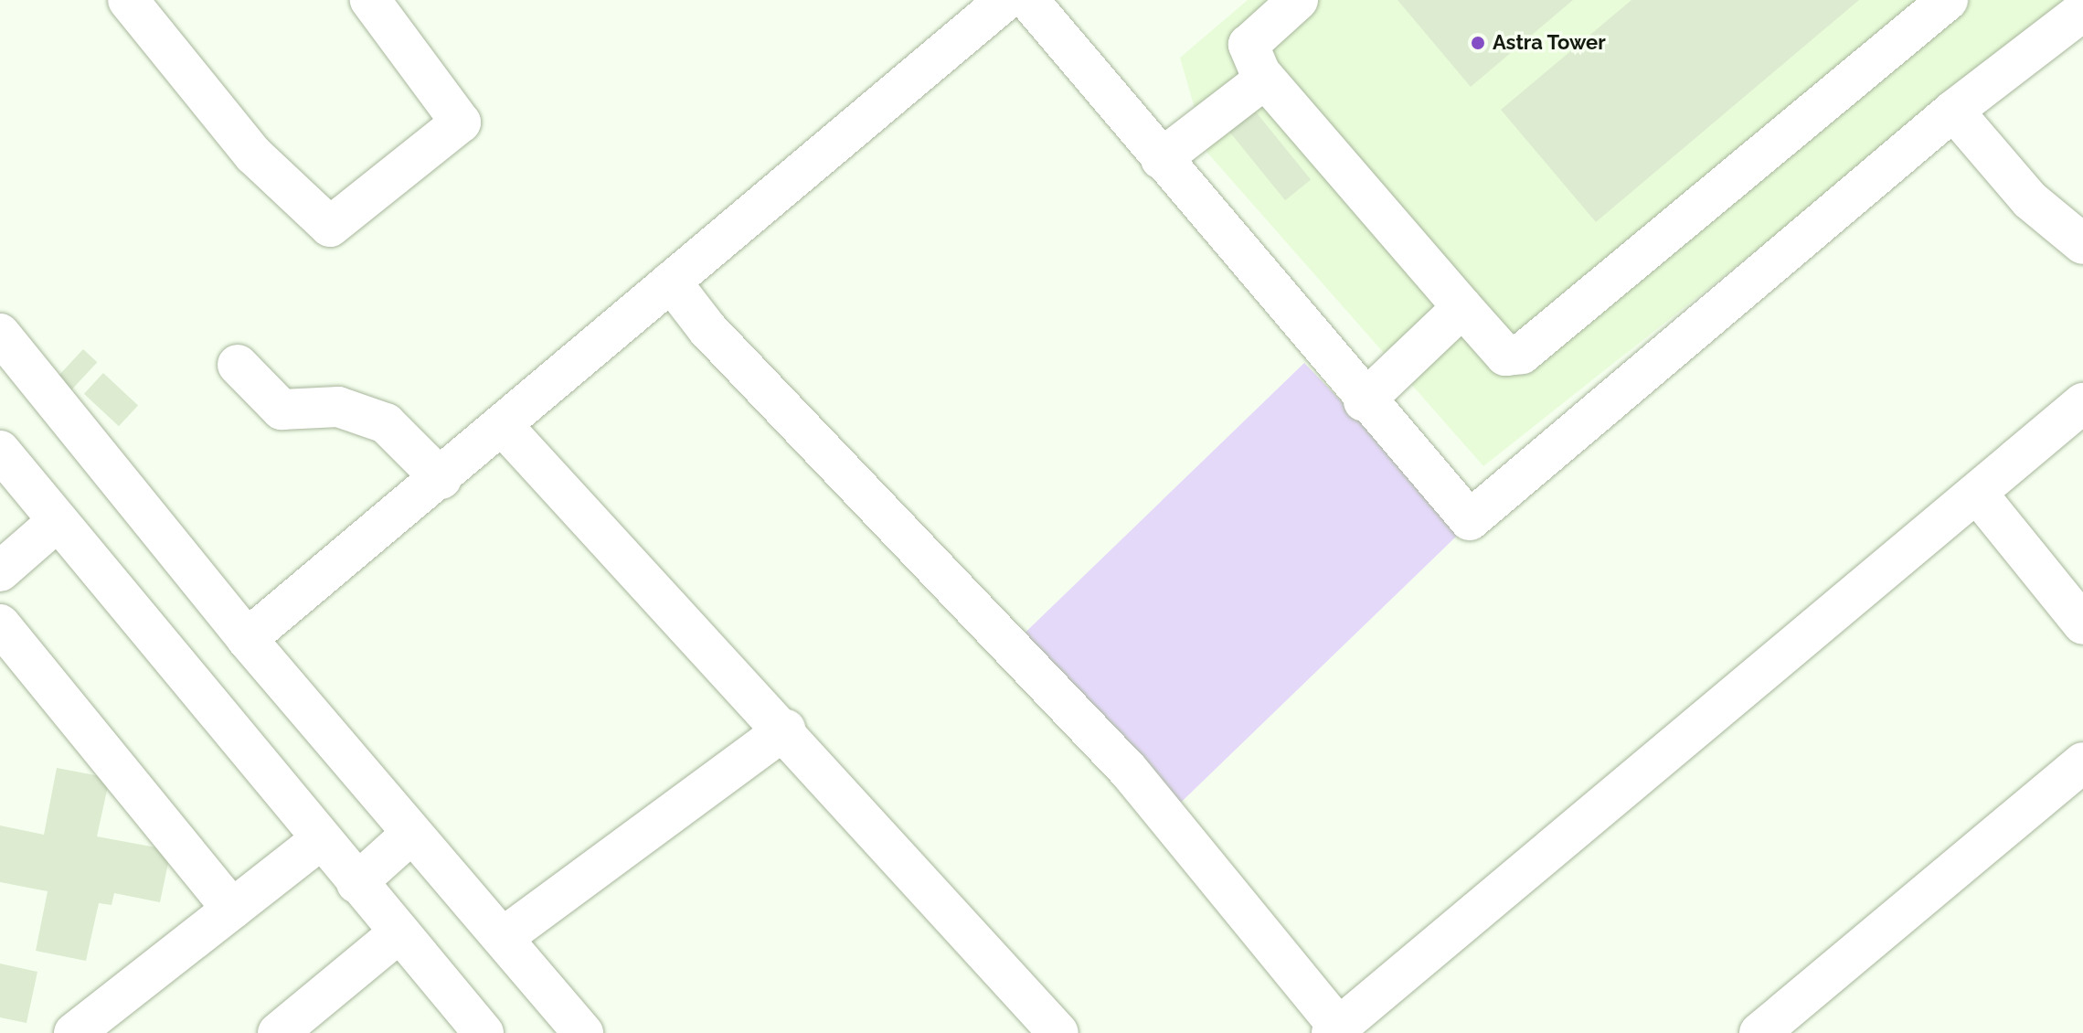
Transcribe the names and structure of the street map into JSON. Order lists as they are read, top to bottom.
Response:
{
  "places": ["Astra Tower"]
}
